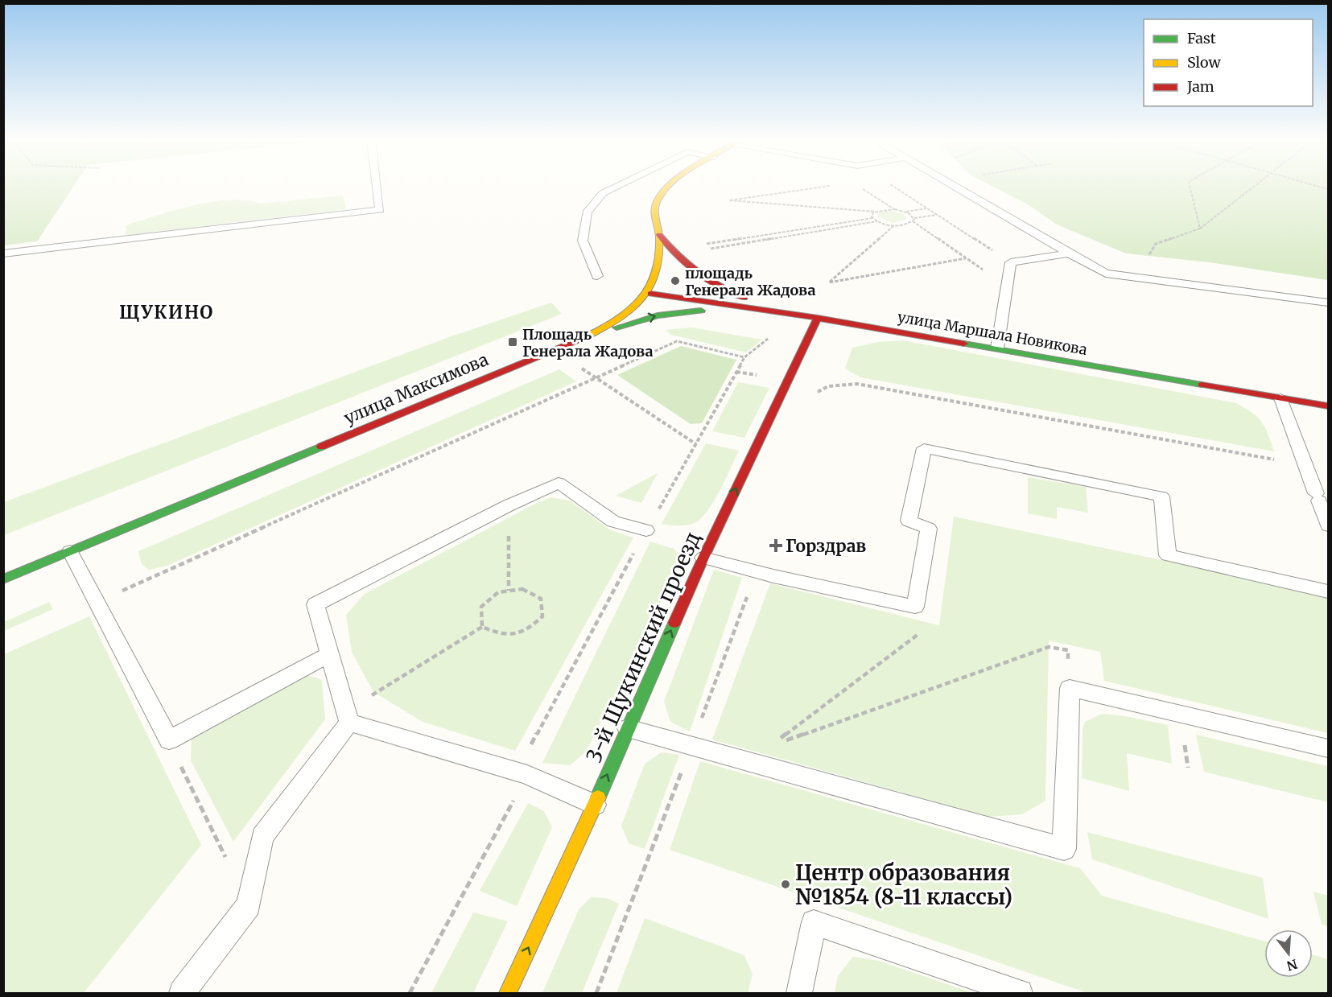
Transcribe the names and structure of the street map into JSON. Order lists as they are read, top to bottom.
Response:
{
  "streets": {
    "street": ["улица Маршала Новикова", "улица Максимова", "3-й Щукинский проезд"]
  },
  "crossings": [
    ["улица Маршала Новикова", "улица Максимова"],
    ["улица Маршала Новикова", "3-й Щукинский проезд"]
  ],
  "one_way": ["3-й Щукинский проезд"],
  "districts": ["ЩУКИНО"],
  "places": {
    "other": ["площадь Генерала Жадова", "Центр образования №1854 (8-11 классы)"],
    "transit": ["Площадь Генерала Жадова"],
    "health": ["Горздрав"]
  },
  "legend": ["Fast", "Slow", "Jam"],
  "north": "bottom"
}
